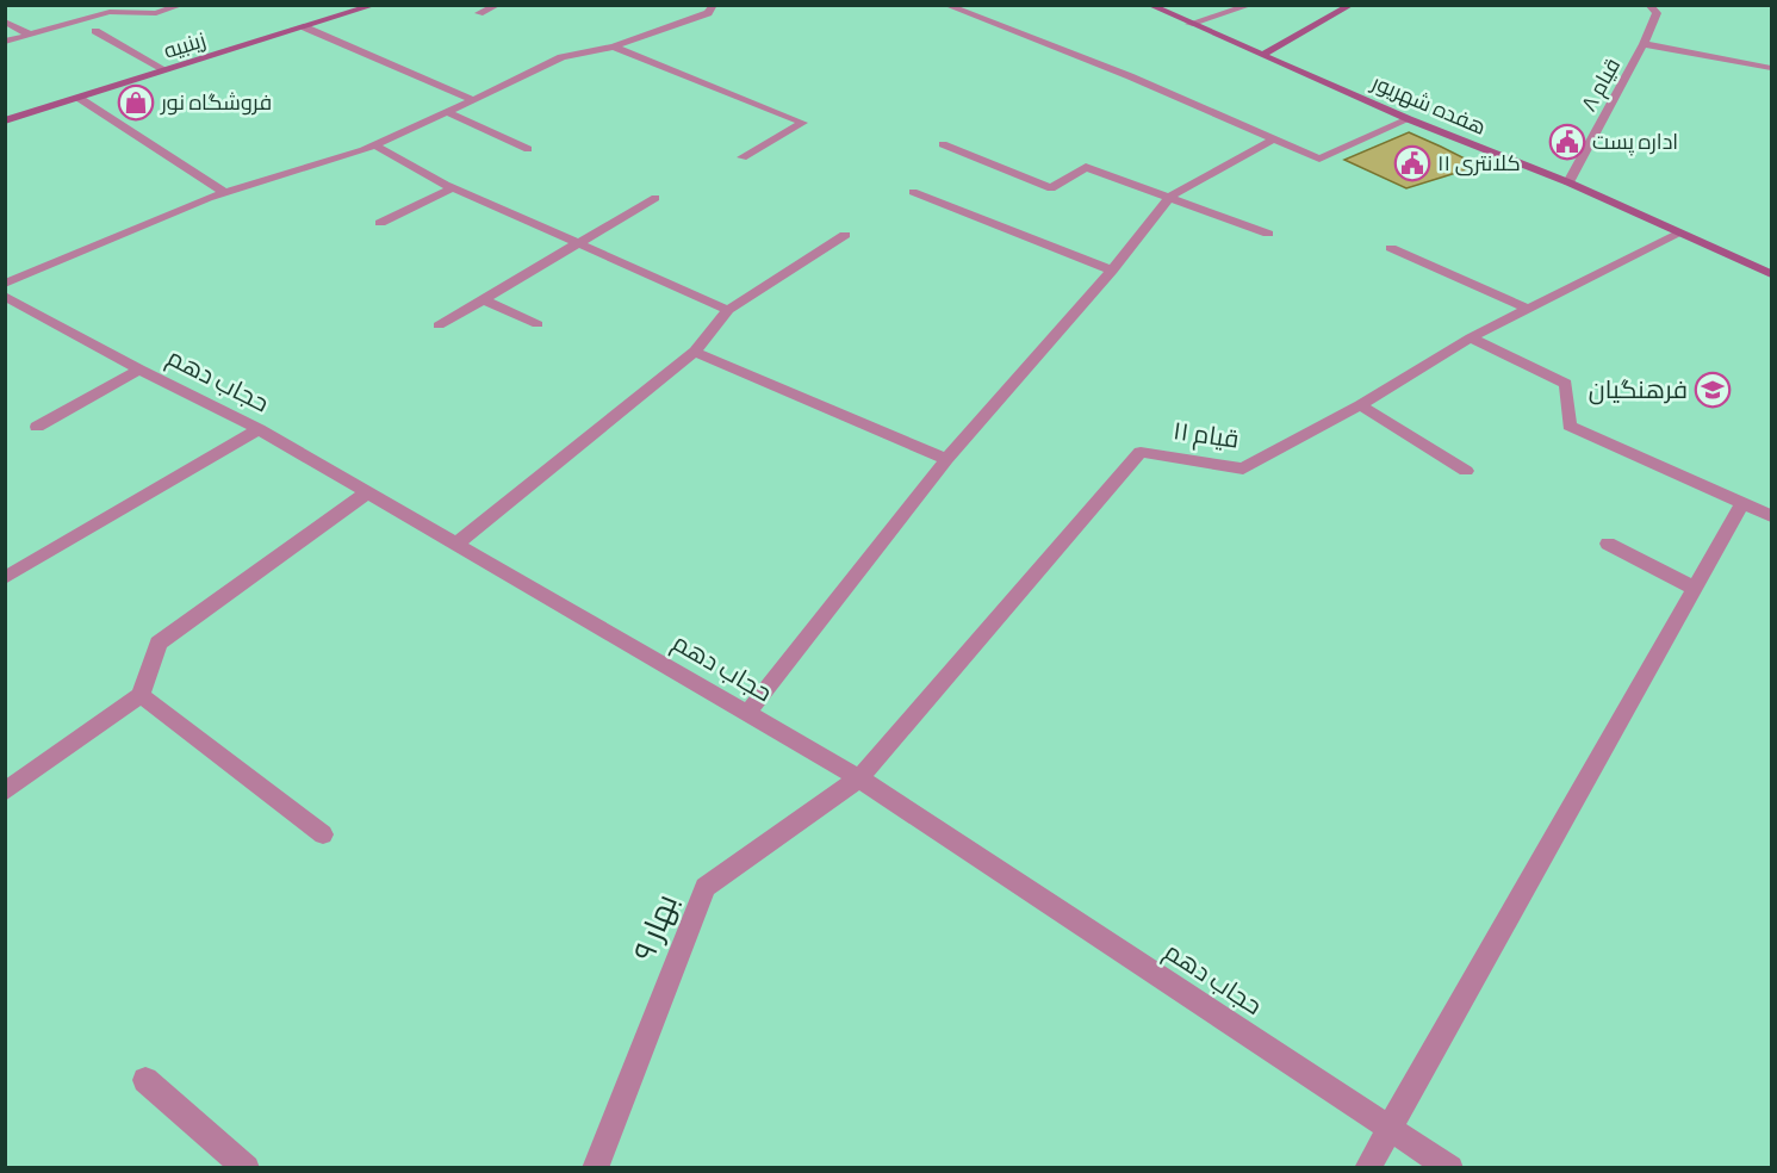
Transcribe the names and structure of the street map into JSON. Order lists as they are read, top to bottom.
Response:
{
  "streets": {
    "main road": ["زینبیه", "هفده شهریور"],
    "street": [
      "قیام ۸",
      "حجاب دهم",
      "قیام ۱۱",
      "بهار ۹"
    ]
  },
  "crossings": [
    ["قیام ۸", "هفده شهریور"],
    ["هفده شهریور", "قیام ۱۱"],
    ["حجاب دهم", "قیام ۱۱"],
    ["حجاب دهم", "بهار ۹"],
    ["قیام ۱۱", "بهار ۹"]
  ],
  "places": {
    "shop": ["فروشگاه نور"],
    "public building": ["اداره پست", "کلانتری ۱۱"],
    "school or university": ["فرهنگیان"]
  }
}
